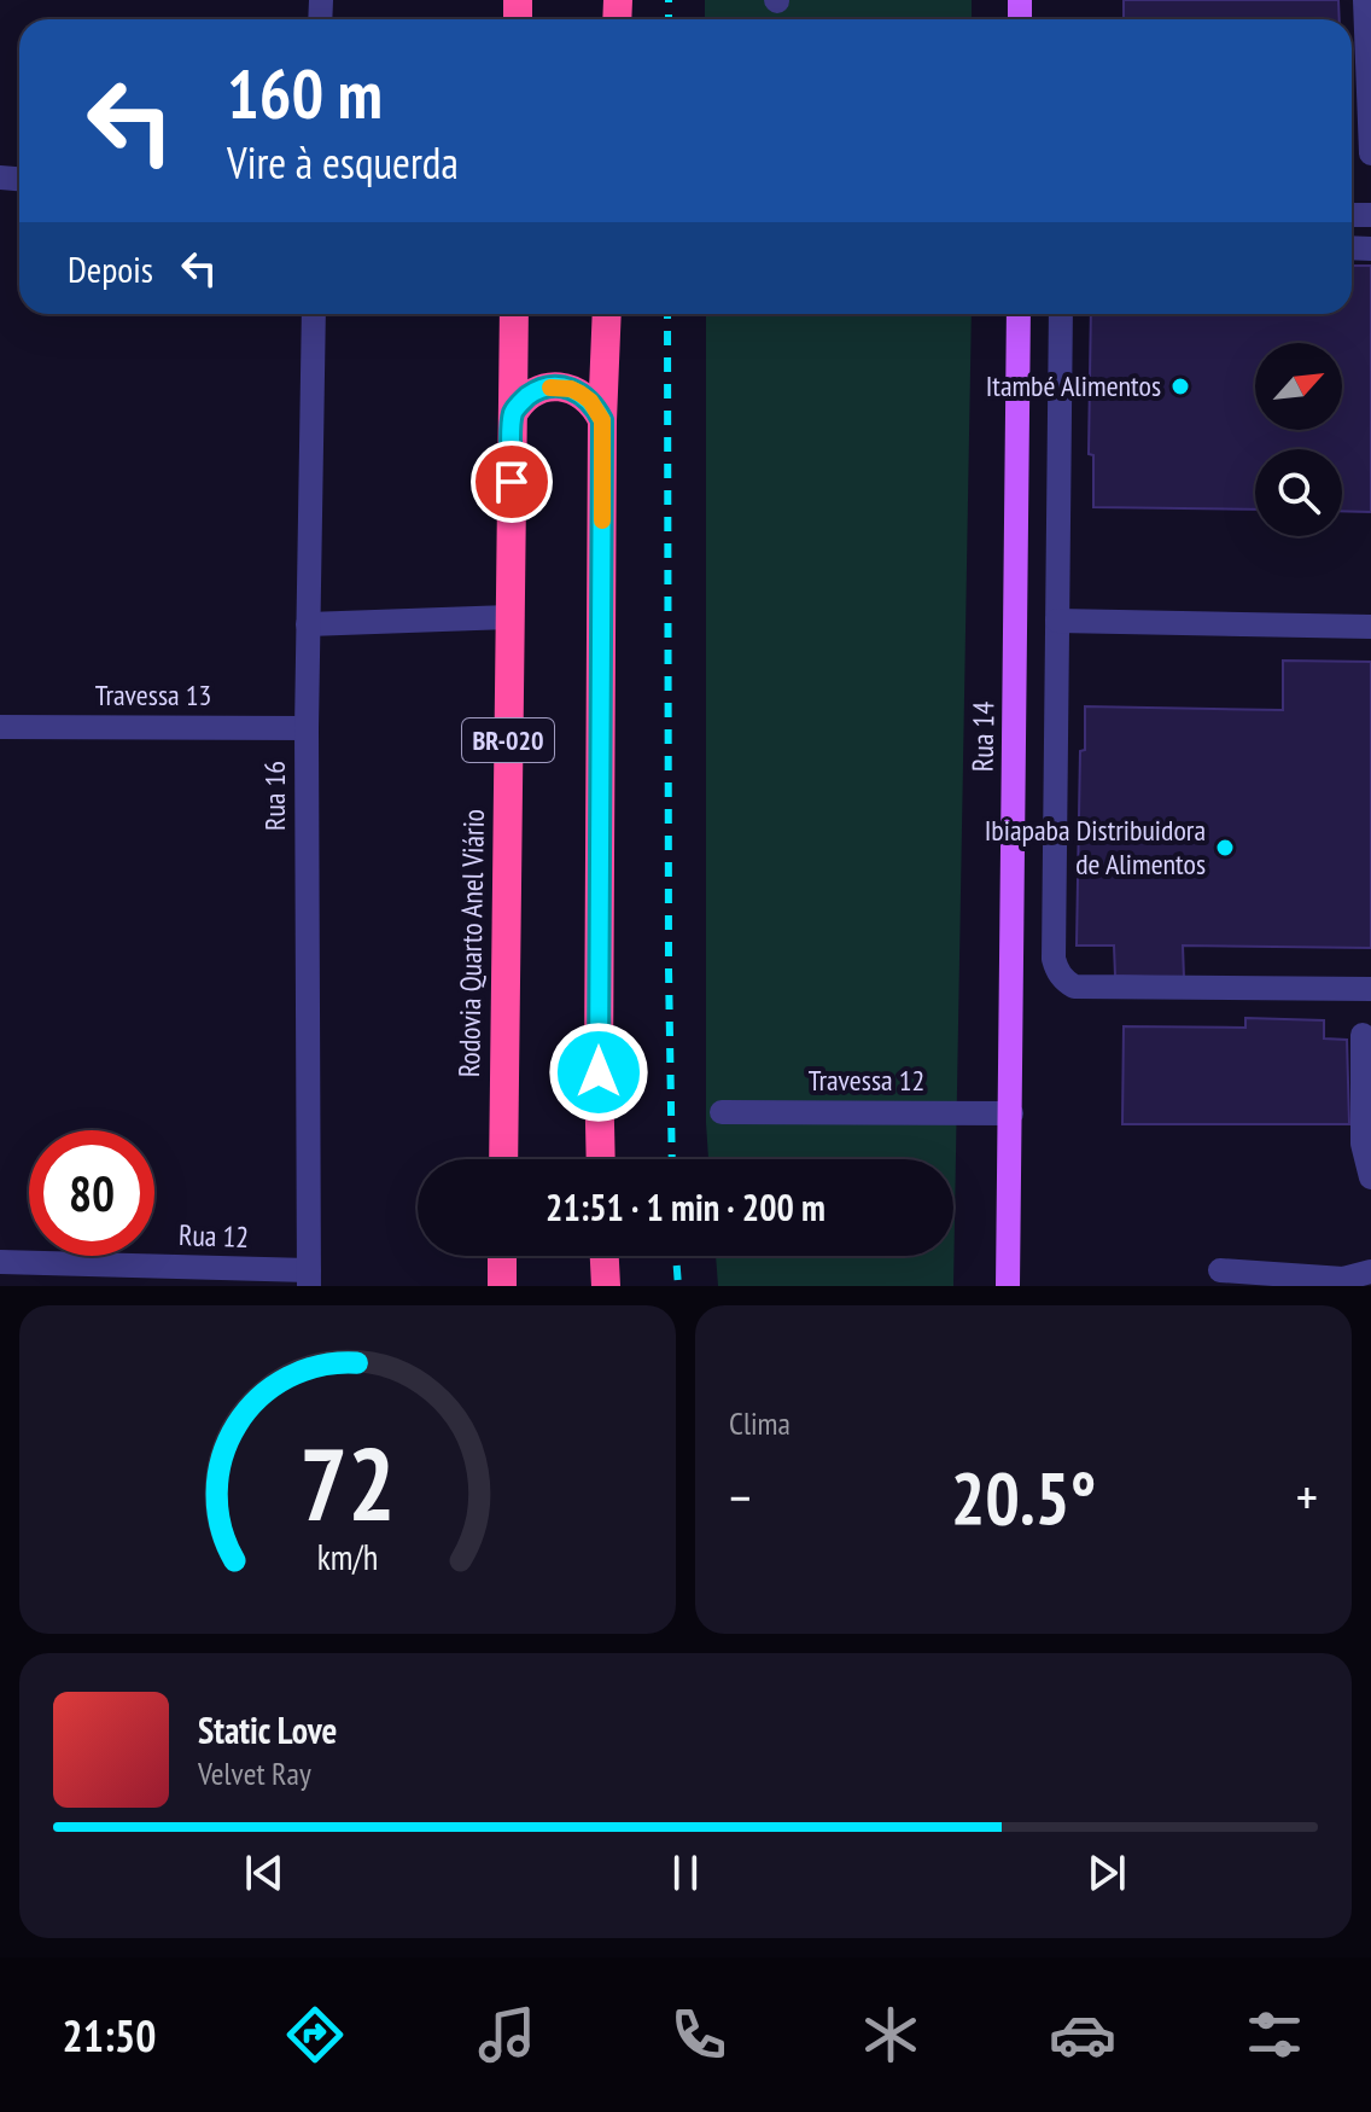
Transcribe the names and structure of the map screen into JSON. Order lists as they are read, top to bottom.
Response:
{
  "streets": {
    "highway": ["BR-020", "Rodovia Quarto Anel Viário"],
    "main road": ["Rua 14"],
    "street": [
      "Travessa 13",
      "Rua 16",
      "Travessa 12",
      "Rua 12"
    ]
  },
  "crossings": [
    ["Travessa 13", "Rua 16"],
    ["Rua 14", "Travessa 12"],
    ["Rua 16", "Rua 12"]
  ],
  "places": ["Itambé Alimentos", "Ibiapaba Distribuidora de Alimentos"],
  "north": "top right",
  "page": {
    "turn": ["160 m", "Vire à esquerda"],
    "then": "Depois",
    "limit": "80",
    "trip": "21:51 · 1 min · 200 m",
    "tile": "Clima",
    "heat": ["−", "20.5°", "+"],
    "song": ["Static Love", "Velvet Ray"],
    "tabs": "21:50",
    "gauge": ["72", "km/h"]
  }
}
